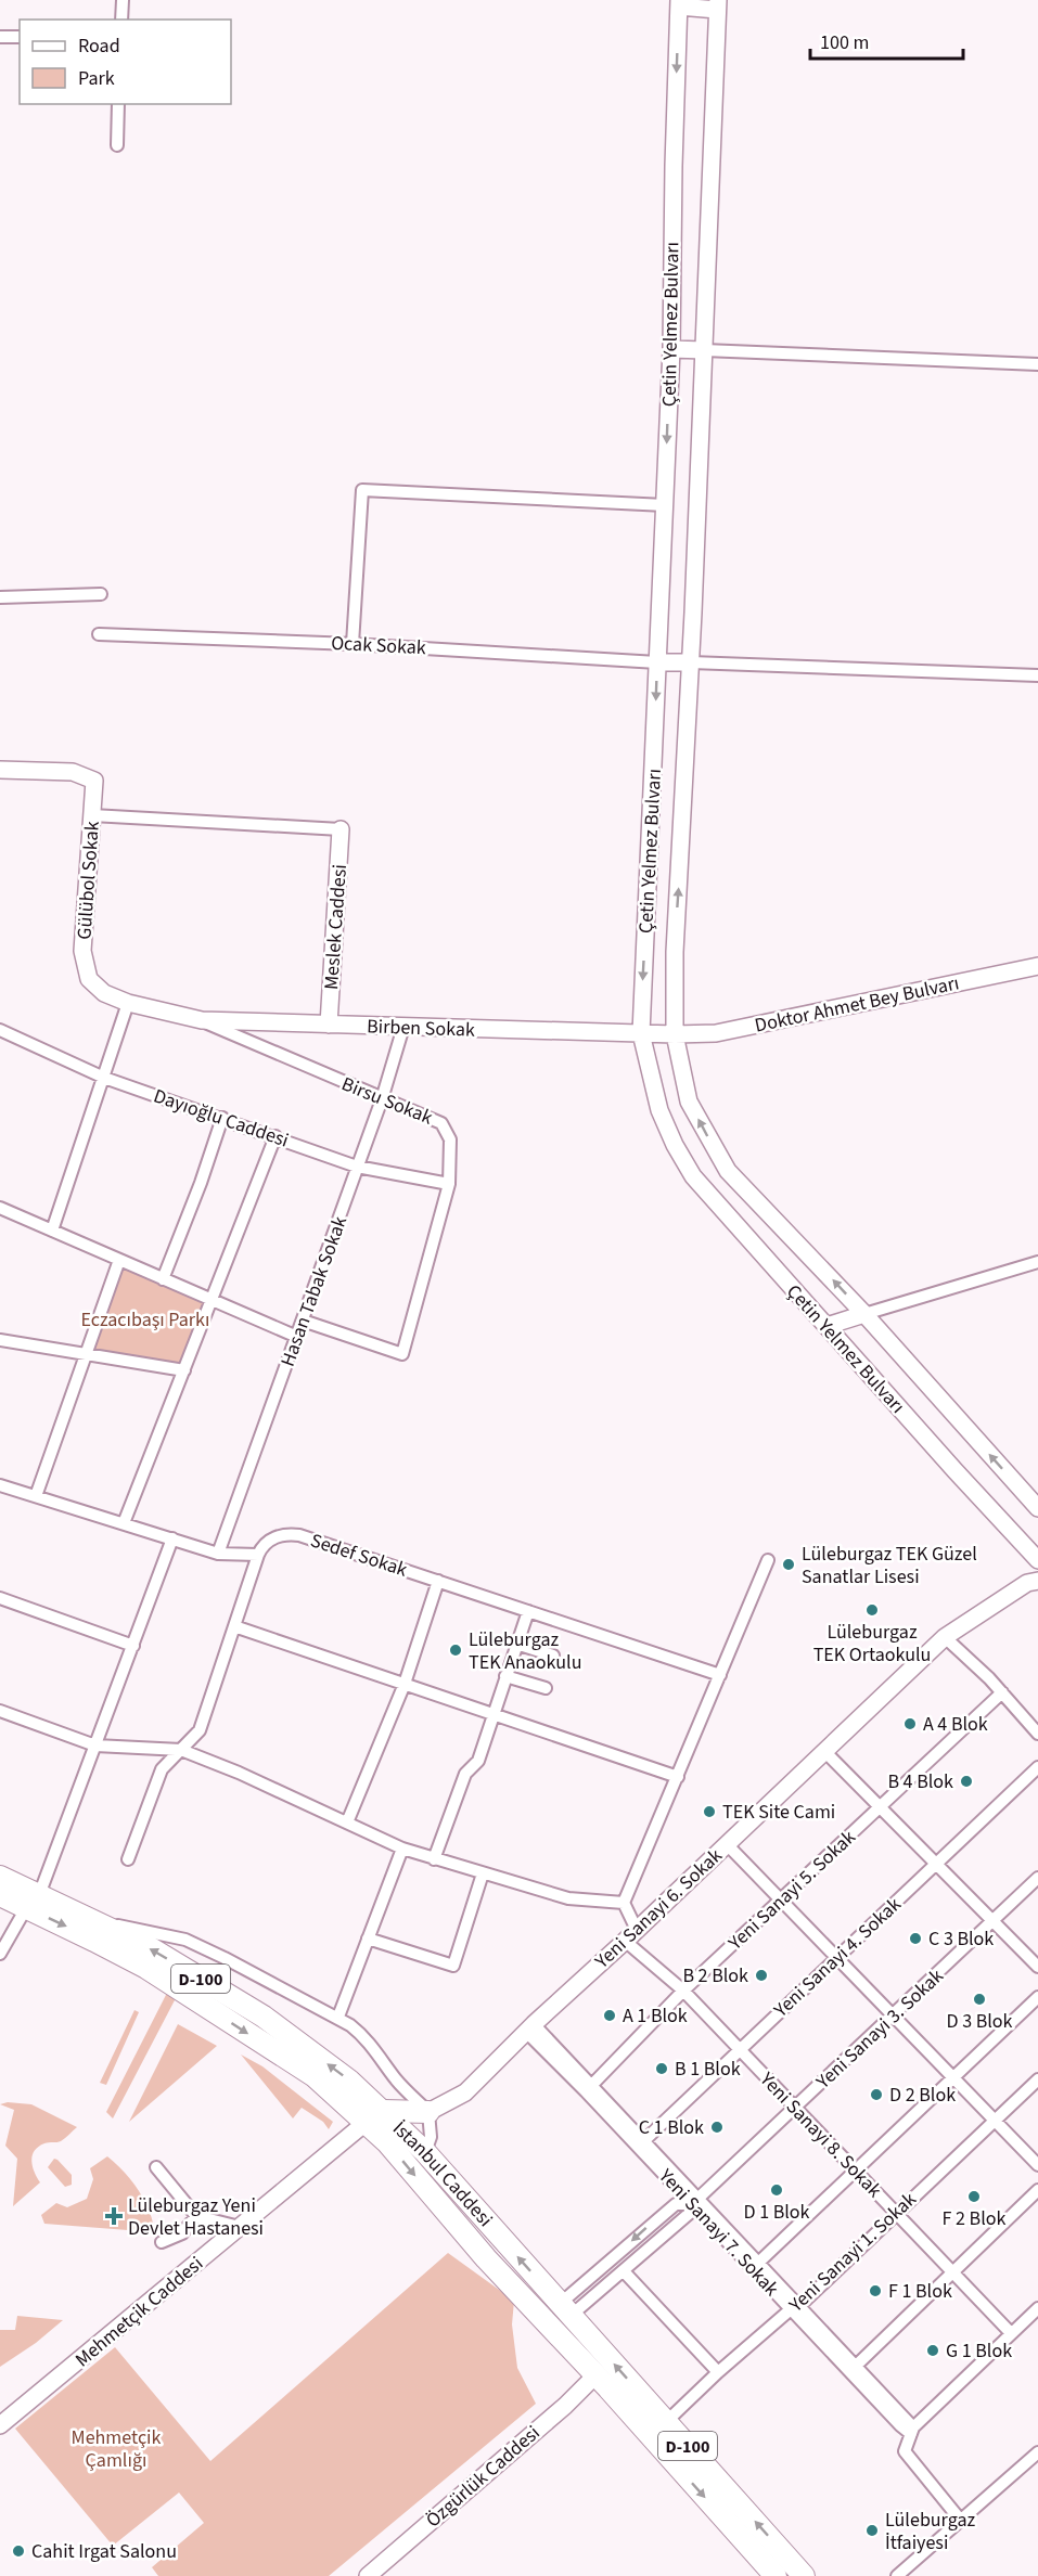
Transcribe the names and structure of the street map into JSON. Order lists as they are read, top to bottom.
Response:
{
  "streets": {
    "highway": ["D-100", "İstanbul Caddesi"],
    "street": [
      "Çetin Yelmez Bulvarı",
      "Ocak Sokak",
      "Gülübol Sokak",
      "Meslek Caddesi",
      "Doktor Ahmet Bey Bulvarı",
      "Birben Sokak",
      "Birsu Sokak",
      "Dayıoğlu Caddesi",
      "Hasan Tabak Sokak",
      "Sedef Sokak",
      "Yeni Sanayi 5. Sokak",
      "Yeni Sanayi 6. Sokak",
      "Yeni Sanayi 4. Sokak",
      "Yeni Sanayi 3. Sokak",
      "Yeni Sanayi 8. Sokak",
      "Yeni Sanayi 7. Sokak",
      "Yeni Sanayi 1. Sokak",
      "Mehmetçik Caddesi",
      "Özgürlük Caddesi"
    ]
  },
  "crossings": [
    ["Çetin Yelmez Bulvarı", "Ocak Sokak"],
    ["Çetin Yelmez Bulvarı", "Doktor Ahmet Bey Bulvarı"],
    ["Çetin Yelmez Bulvarı", "Birben Sokak"],
    ["Gülübol Sokak", "Birsu Sokak"],
    ["Meslek Caddesi", "Birben Sokak"],
    ["Doktor Ahmet Bey Bulvarı", "Birben Sokak"],
    ["Birben Sokak", "Birsu Sokak"],
    ["Birben Sokak", "Hasan Tabak Sokak"],
    ["Birsu Sokak", "Dayıoğlu Caddesi"],
    ["Birsu Sokak", "Hasan Tabak Sokak"],
    ["Dayıoğlu Caddesi", "Hasan Tabak Sokak"],
    ["Yeni Sanayi 5. Sokak", "Yeni Sanayi 8. Sokak"],
    ["Yeni Sanayi 5. Sokak", "Yeni Sanayi 7. Sokak"],
    ["Yeni Sanayi 6. Sokak", "Yeni Sanayi 8. Sokak"],
    ["Yeni Sanayi 6. Sokak", "Yeni Sanayi 7. Sokak"],
    ["Yeni Sanayi 4. Sokak", "Yeni Sanayi 8. Sokak"],
    ["Yeni Sanayi 4. Sokak", "Yeni Sanayi 7. Sokak"],
    ["Yeni Sanayi 3. Sokak", "Yeni Sanayi 8. Sokak"],
    ["Yeni Sanayi 3. Sokak", "İstanbul Caddesi"],
    ["Yeni Sanayi 3. Sokak", "Yeni Sanayi 7. Sokak"],
    ["Yeni Sanayi 8. Sokak", "Yeni Sanayi 1. Sokak"],
    ["İstanbul Caddesi", "Yeni Sanayi 1. Sokak"],
    ["İstanbul Caddesi", "Mehmetçik Caddesi"],
    ["İstanbul Caddesi", "Özgürlük Caddesi"],
    ["Yeni Sanayi 7. Sokak", "Yeni Sanayi 1. Sokak"]
  ],
  "parks": ["Eczacıbaşı Parkı", "Mehmetçik Çamlığı"],
  "places": {
    "other": [
      "Lüleburgaz TEK Güzel Sanatlar Lisesi",
      "Lüleburgaz TEK Ortaokulu",
      "Lüleburgaz TEK Anaokulu",
      "A 4 Blok",
      "B 4 Blok",
      "TEK Site Cami",
      "C 3 Blok",
      "B 2 Blok",
      "D 3 Blok",
      "A 1 Blok",
      "B 1 Blok",
      "D 2 Blok",
      "C 1 Blok",
      "D 1 Blok",
      "F 2 Blok",
      "F 1 Blok",
      "G 1 Blok",
      "Lüleburgaz İtfaiyesi",
      "Cahit Irgat Salonu"
    ],
    "health": ["Lüleburgaz Yeni Devlet Hastanesi"]
  },
  "legend": ["Road", "Park"],
  "scale_bar": "100 m"
}
